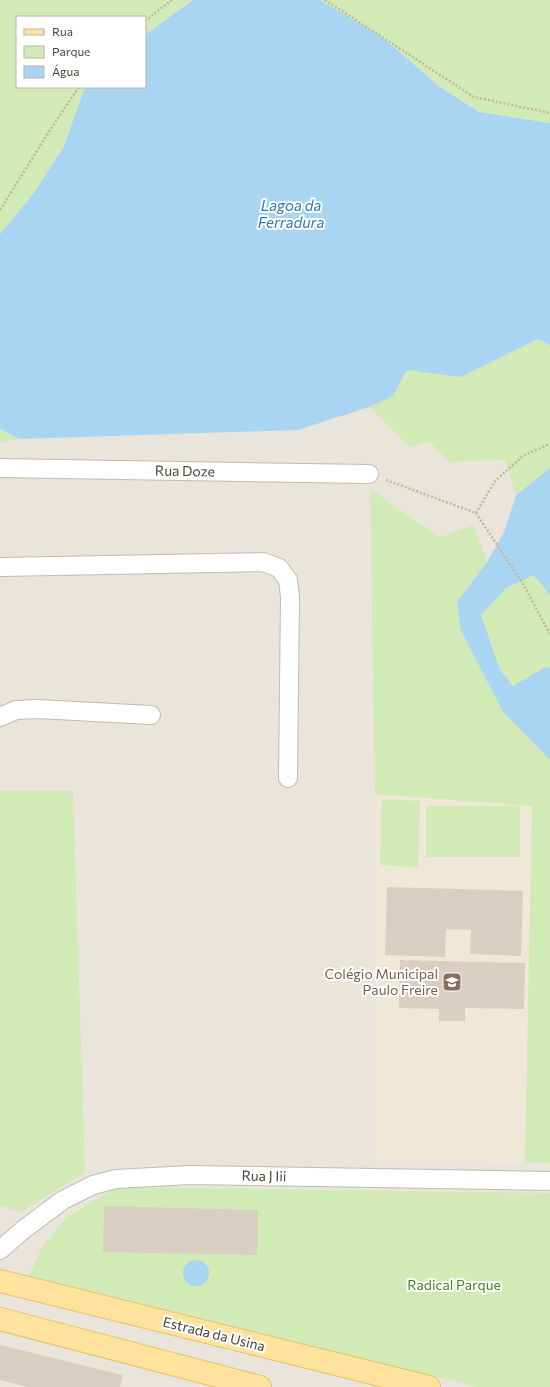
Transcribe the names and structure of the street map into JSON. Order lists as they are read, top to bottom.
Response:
{
  "streets": {
    "main road": ["Estrada da Usina"],
    "street": ["Rua Doze", "Rua J Iii"]
  },
  "water": ["Lagoa da Ferradura"],
  "parks": ["Radical Parque"],
  "places": {
    "school or university": ["Colégio Municipal Paulo Freire"]
  },
  "legend": ["Rua", "Parque", "Água"]
}
